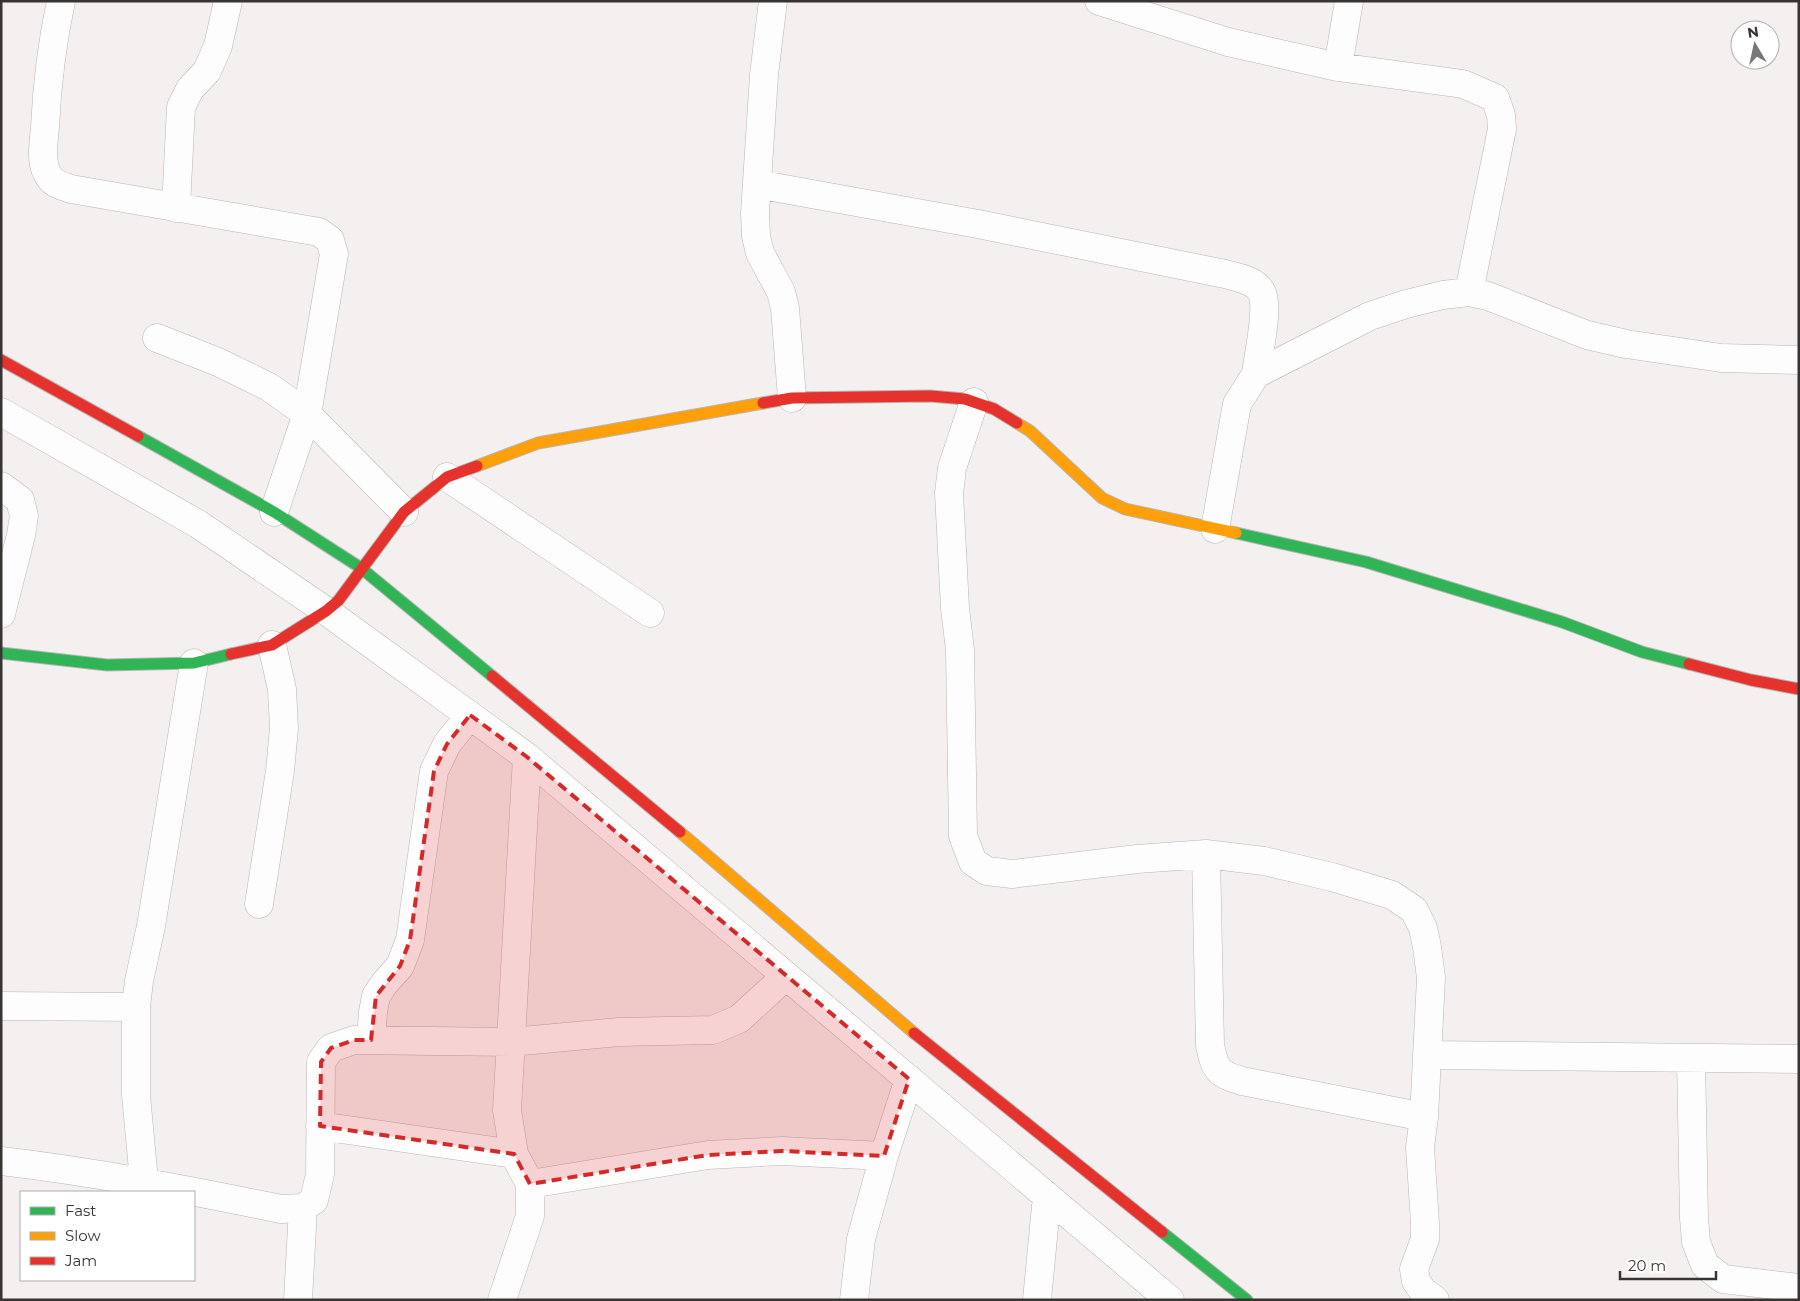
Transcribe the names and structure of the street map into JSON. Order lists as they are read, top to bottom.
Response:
{
  "legend": ["Fast", "Slow", "Jam"],
  "scale_bar": "20 m",
  "north": "top"
}
